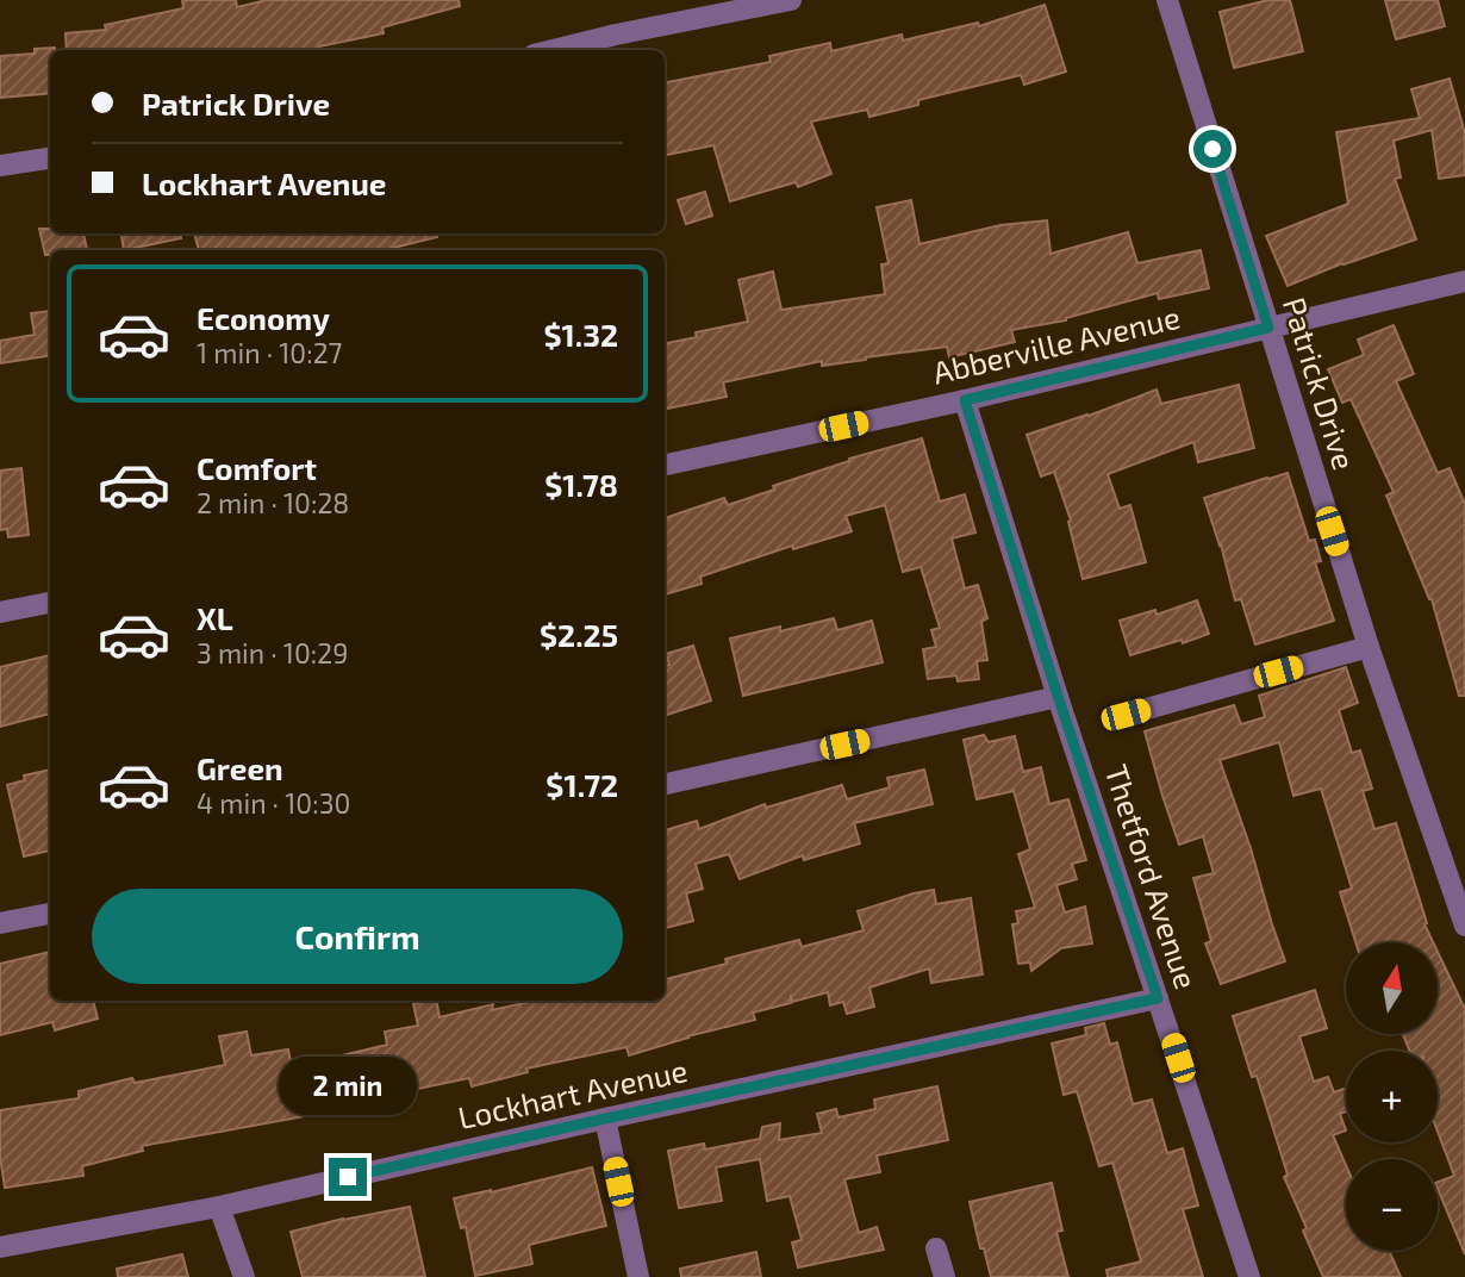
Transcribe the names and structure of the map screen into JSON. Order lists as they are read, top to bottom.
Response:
{
  "streets": {
    "street": [
      "Abberville Avenue",
      "Patrick Drive",
      "Thetford Avenue",
      "Lockhart Avenue"
    ]
  },
  "crossings": [
    ["Abberville Avenue", "Patrick Drive"],
    ["Abberville Avenue", "Thetford Avenue"],
    ["Thetford Avenue", "Lockhart Avenue"]
  ],
  "north": "top",
  "page": {
    "banner": ["Patrick Drive", "Lockhart Avenue"],
    "list": [
      {
        "name": "Economy",
        "note": "1 min · 10:27",
        "value": "$1.32"
      },
      {
        "name": "Comfort",
        "note": "2 min · 10:28",
        "value": "$1.78"
      },
      {
        "name": "XL",
        "note": "3 min · 10:29",
        "value": "$2.25"
      },
      {
        "name": "Green",
        "note": "4 min · 10:30",
        "value": "$1.72"
      }
    ],
    "buttons": "Confirm",
    "map_buttons": ["+", "−"],
    "bubble": "2 min"
  }
}
